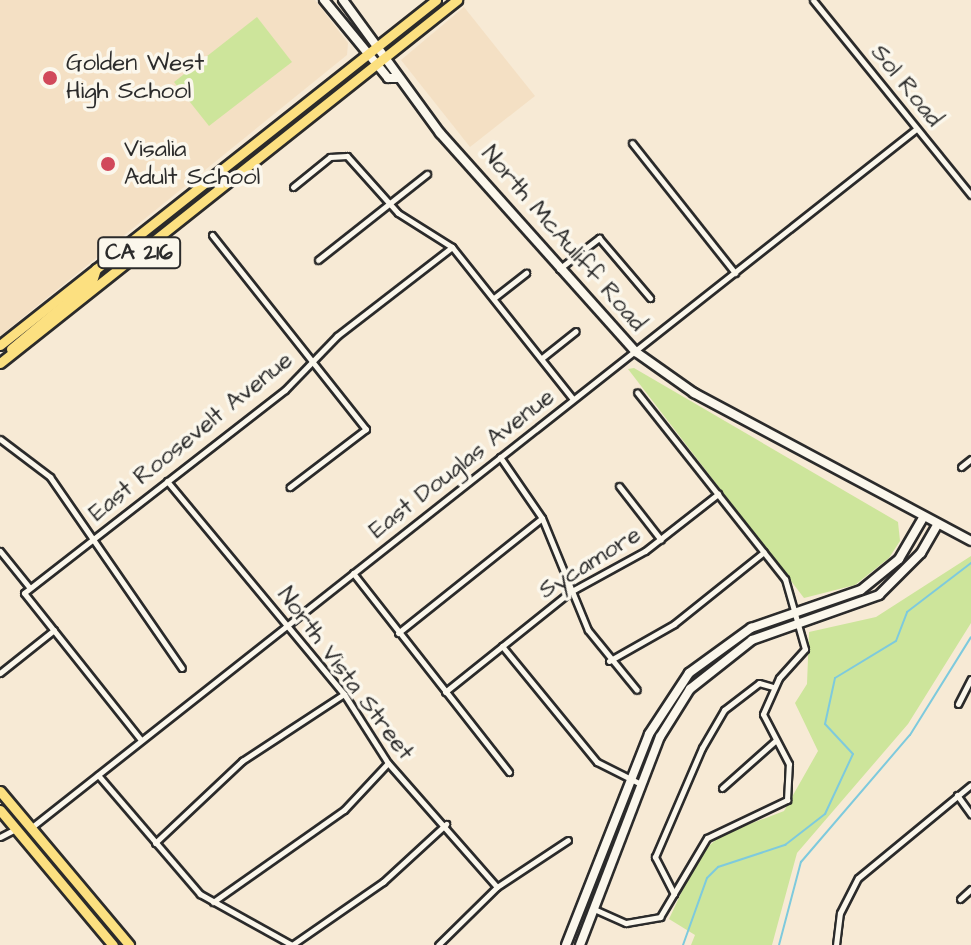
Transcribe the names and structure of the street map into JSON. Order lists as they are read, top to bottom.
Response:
{
  "streets": {
    "main road": ["CA 216"],
    "street": [
      "Sol Road",
      "North McAuliff Road",
      "East Roosevelt Avenue",
      "East Douglas Avenue",
      "Sycamore",
      "North Vista Street"
    ]
  },
  "crossings": [
    ["Sol Road", "East Douglas Avenue"],
    ["North McAuliff Road", "CA 216"],
    ["North McAuliff Road", "East Douglas Avenue"],
    ["East Roosevelt Avenue", "North Vista Street"],
    ["East Douglas Avenue", "North Vista Street"]
  ],
  "places": ["Golden West High School", "Visalia Adult School"]
}
